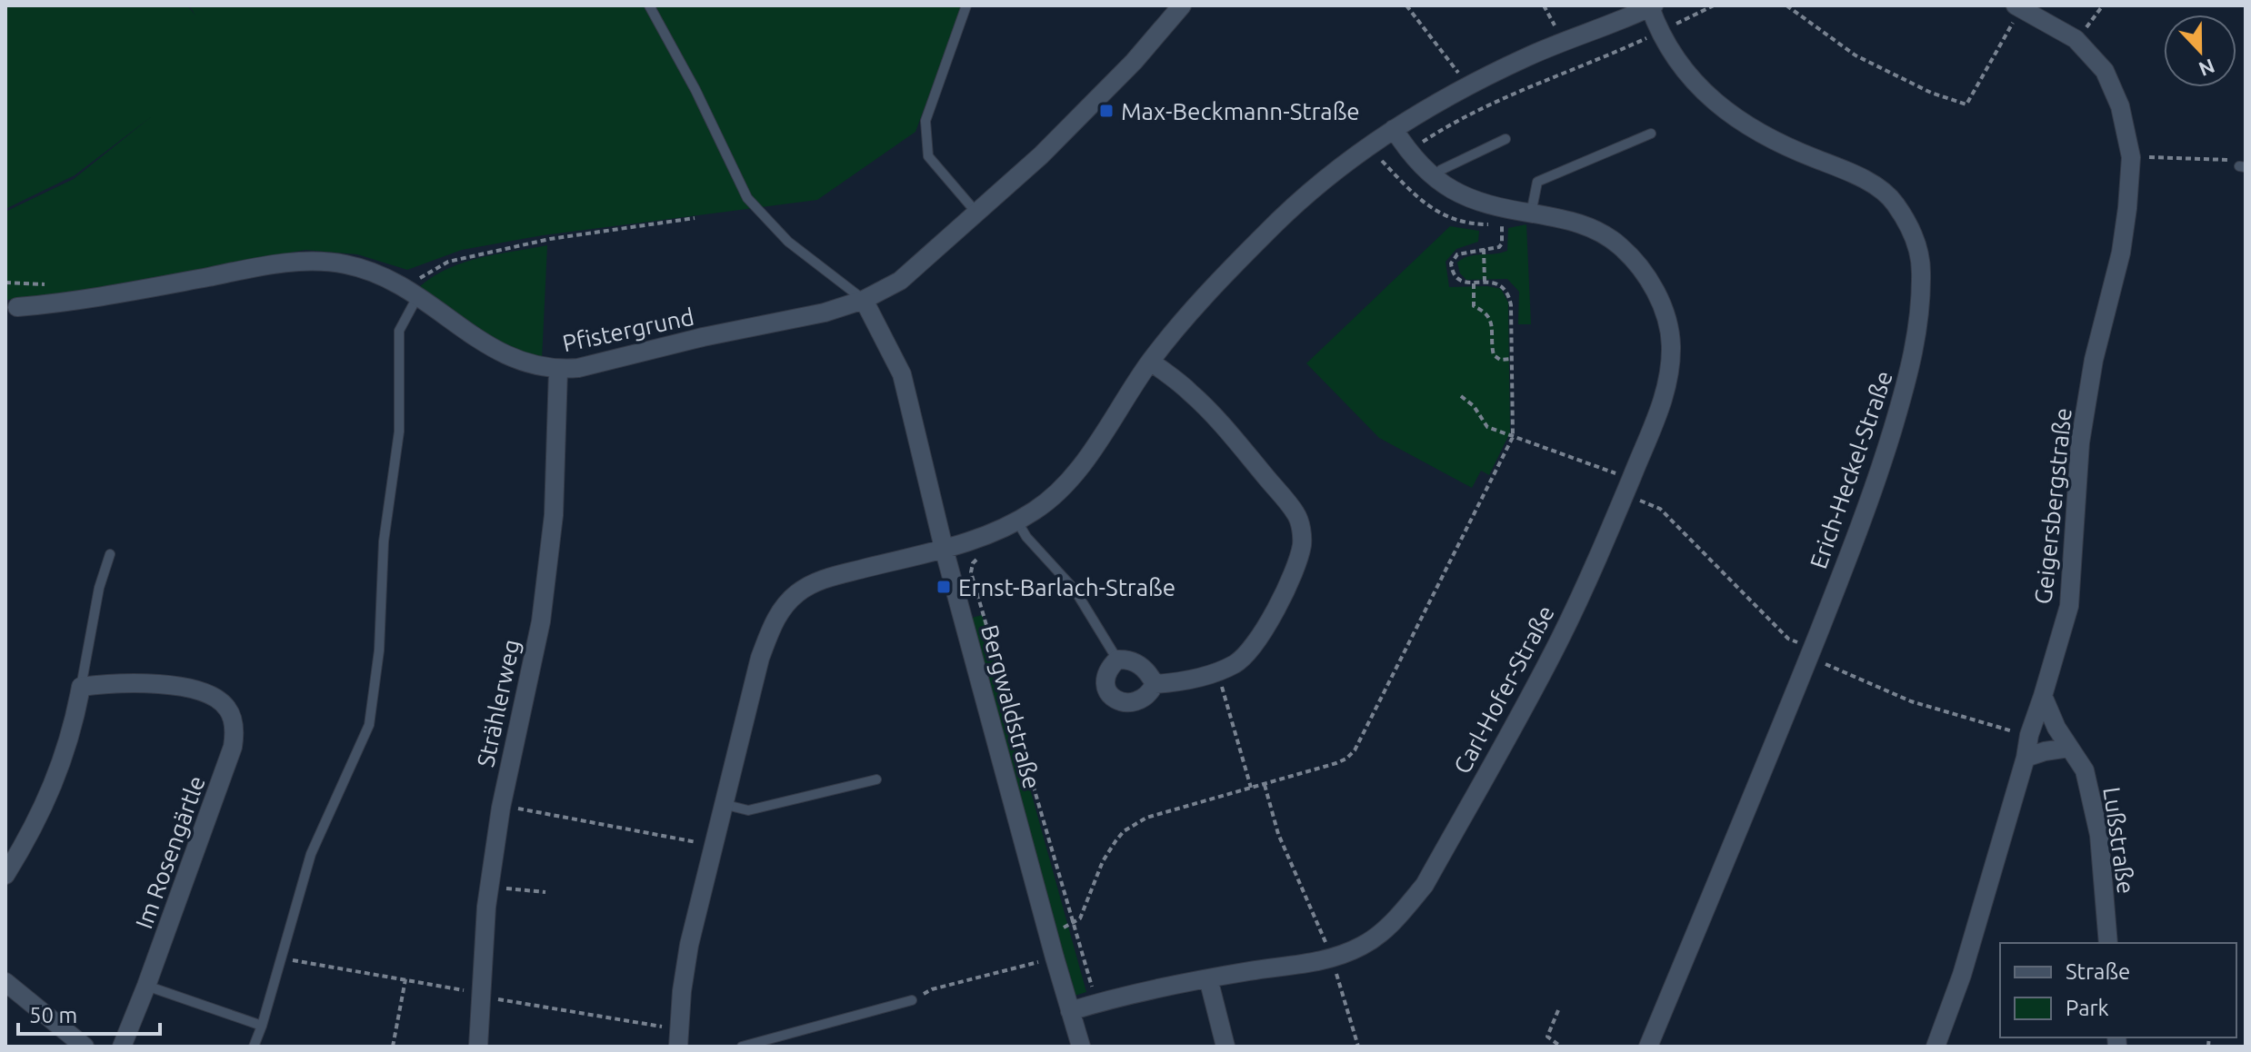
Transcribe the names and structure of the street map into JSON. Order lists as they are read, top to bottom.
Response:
{
  "streets": {
    "street": [
      "Pfistergrund",
      "Erich-Heckel-Straße",
      "Geigersbergstraße",
      "Carl-Hofer-Straße",
      "Strählerweg",
      "Bergwaldstraße",
      "Lußstraße",
      "Im Rosengärtle"
    ]
  },
  "crossings": [
    ["Pfistergrund", "Strählerweg"],
    ["Pfistergrund", "Bergwaldstraße"],
    ["Geigersbergstraße", "Lußstraße"],
    ["Carl-Hofer-Straße", "Bergwaldstraße"]
  ],
  "places": {
    "transit": ["Max-Beckmann-Straße", "Ernst-Barlach-Straße"]
  },
  "legend": ["Straße", "Park"],
  "scale_bar": "50 m",
  "north": "bottom"
}
